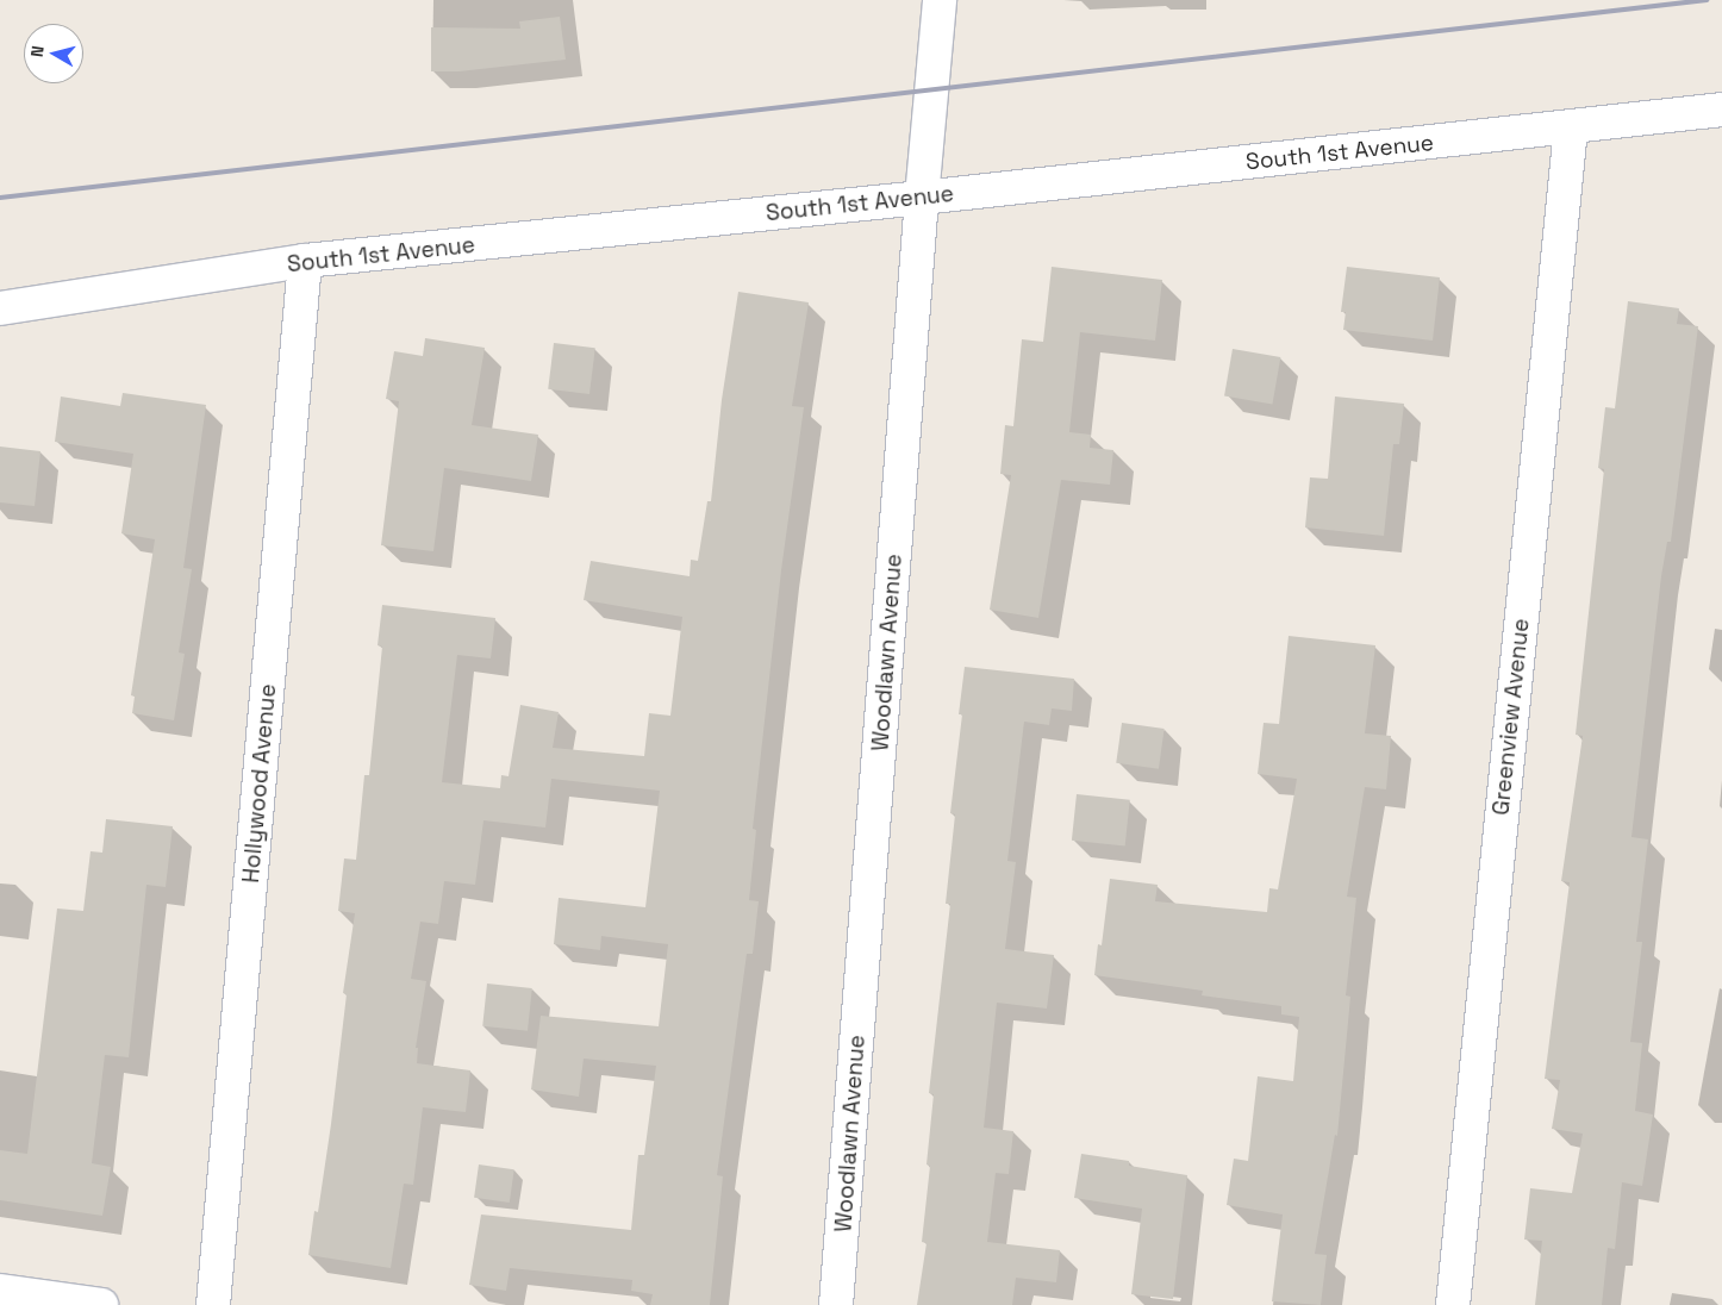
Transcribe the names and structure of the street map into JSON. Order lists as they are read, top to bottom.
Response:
{
  "streets": {
    "street": [
      "South 1st Avenue",
      "Woodlawn Avenue",
      "Greenview Avenue",
      "Hollywood Avenue"
    ]
  },
  "crossings": [
    ["South 1st Avenue", "Woodlawn Avenue"],
    ["South 1st Avenue", "Greenview Avenue"],
    ["South 1st Avenue", "Hollywood Avenue"]
  ],
  "north": "left"
}
